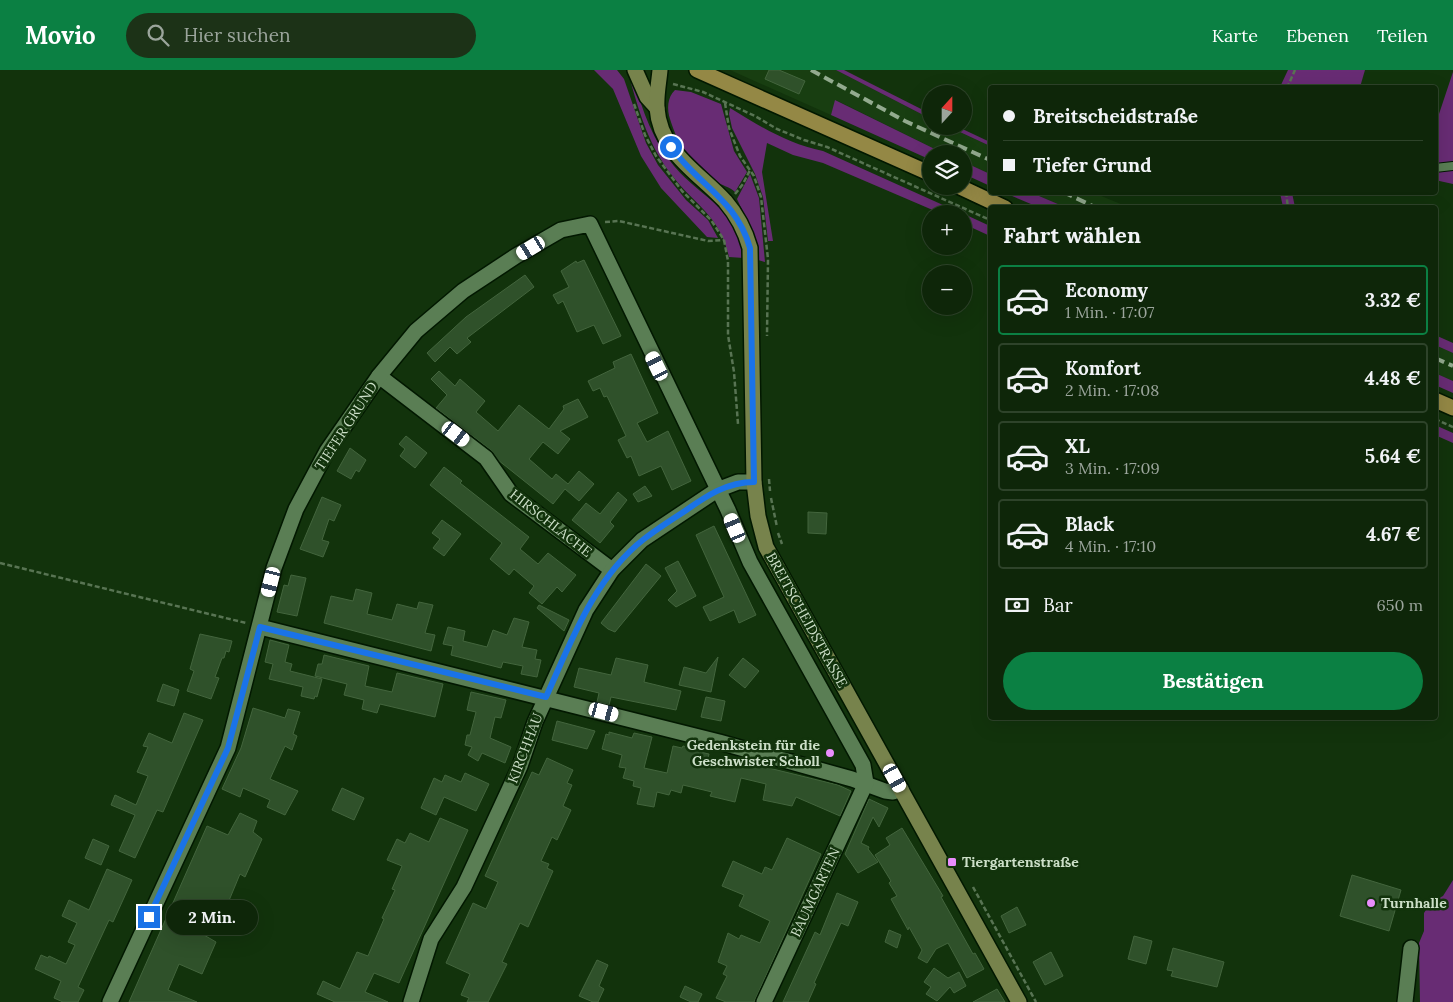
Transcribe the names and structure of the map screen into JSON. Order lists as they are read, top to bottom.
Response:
{
  "streets": {
    "street": [
      "TIEFER GRUND",
      "HIRSCHLACHE",
      "BREITSCHEIDSTRASSE",
      "KIRCHHAU",
      "BAUMGARTEN"
    ]
  },
  "crossings": [
    ["TIEFER GRUND", "HIRSCHLACHE"],
    ["TIEFER GRUND", "BREITSCHEIDSTRASSE"],
    ["HIRSCHLACHE", "KIRCHHAU"],
    ["BREITSCHEIDSTRASSE", "KIRCHHAU"],
    ["BREITSCHEIDSTRASSE", "BAUMGARTEN"]
  ],
  "places": {
    "other": ["Gedenkstein für die Geschwister Scholl", "Turnhalle"],
    "transit": ["Tiergartenstraße"]
  },
  "north": "top",
  "page": {
    "header": "Movio",
    "search": "Hier suchen",
    "nav": ["Karte", "Ebenen", "Teilen"],
    "map_buttons": ["+", "−"],
    "banner": ["Breitscheidstraße", "Tiefer Grund"],
    "heading": "Fahrt wählen",
    "list": [
      {
        "name": "Economy",
        "note": "1 Min. · 17:07",
        "value": "3.32 €"
      },
      {
        "name": "Komfort",
        "note": "2 Min. · 17:08",
        "value": "4.48 €"
      },
      {
        "name": "XL",
        "note": "3 Min. · 17:09",
        "value": "5.64 €"
      },
      {
        "name": "Black",
        "note": "4 Min. · 17:10",
        "value": "4.67 €"
      }
    ],
    "pay": ["Bar", "650 m"],
    "buttons": "Bestätigen",
    "bubble": "2 Min."
  }
}
